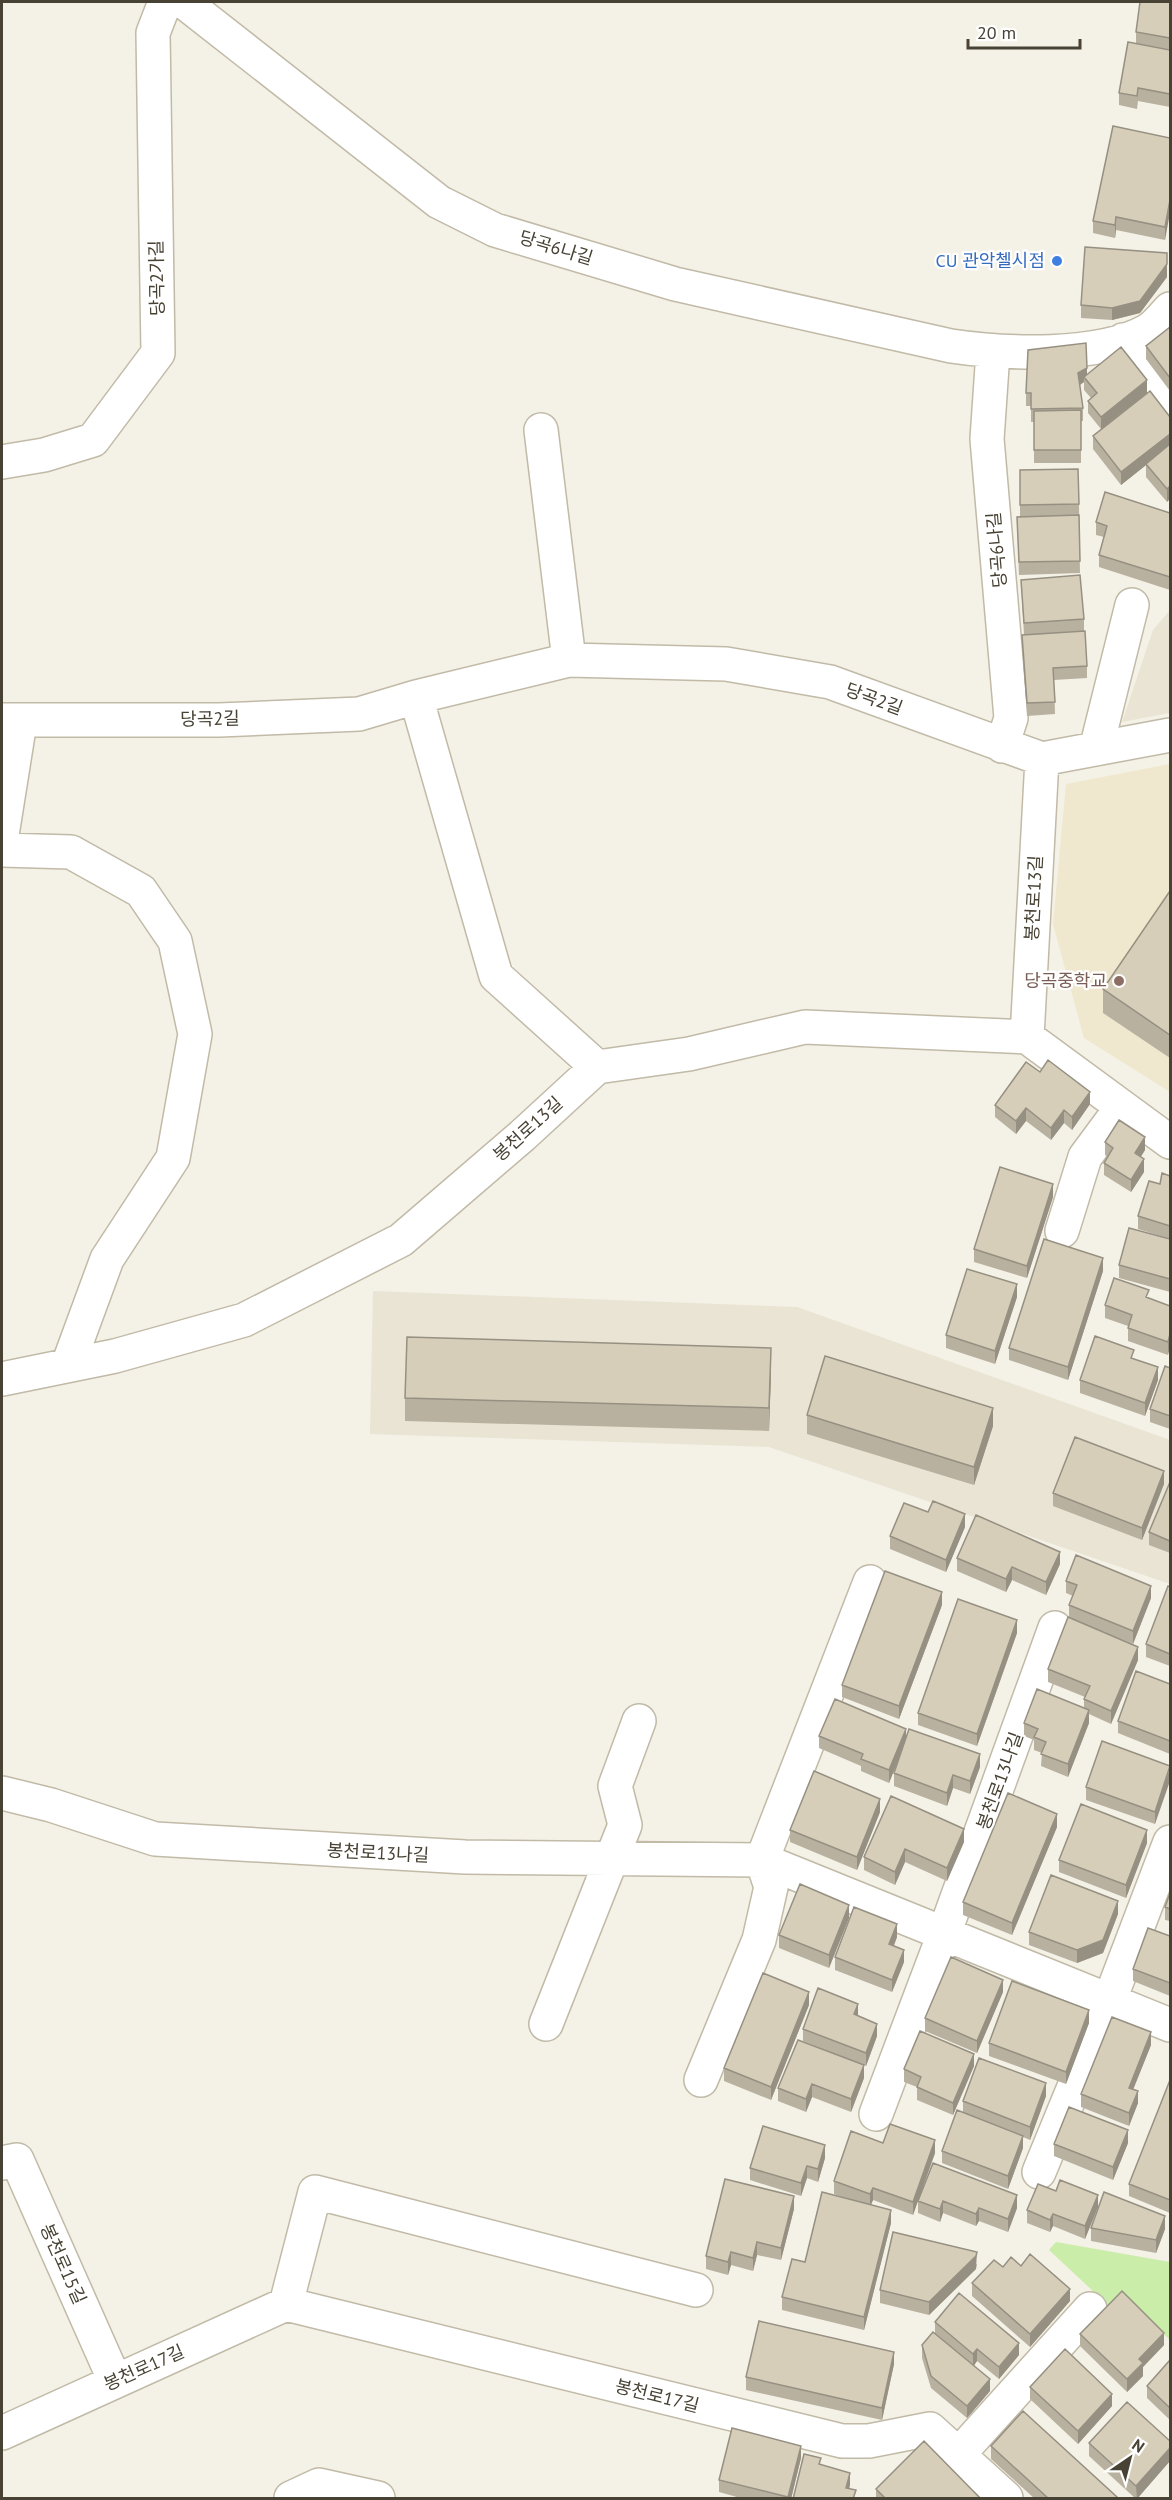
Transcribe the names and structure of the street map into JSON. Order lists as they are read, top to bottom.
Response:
{
  "streets": {
    "street": [
      "당곡6나길",
      "당곡2가길",
      "당곡2길",
      "봉천로13길",
      "봉천로13나길",
      "봉천로15길",
      "봉천로17길"
    ]
  },
  "crossings": [
    ["당곡6나길", "당곡2길"],
    ["당곡2길", "봉천로13길"],
    ["봉천로15길", "봉천로17길"]
  ],
  "places": ["CU 관악첼시점", "당곡중학교"],
  "scale_bar": "20 m",
  "north": "top right"
}
